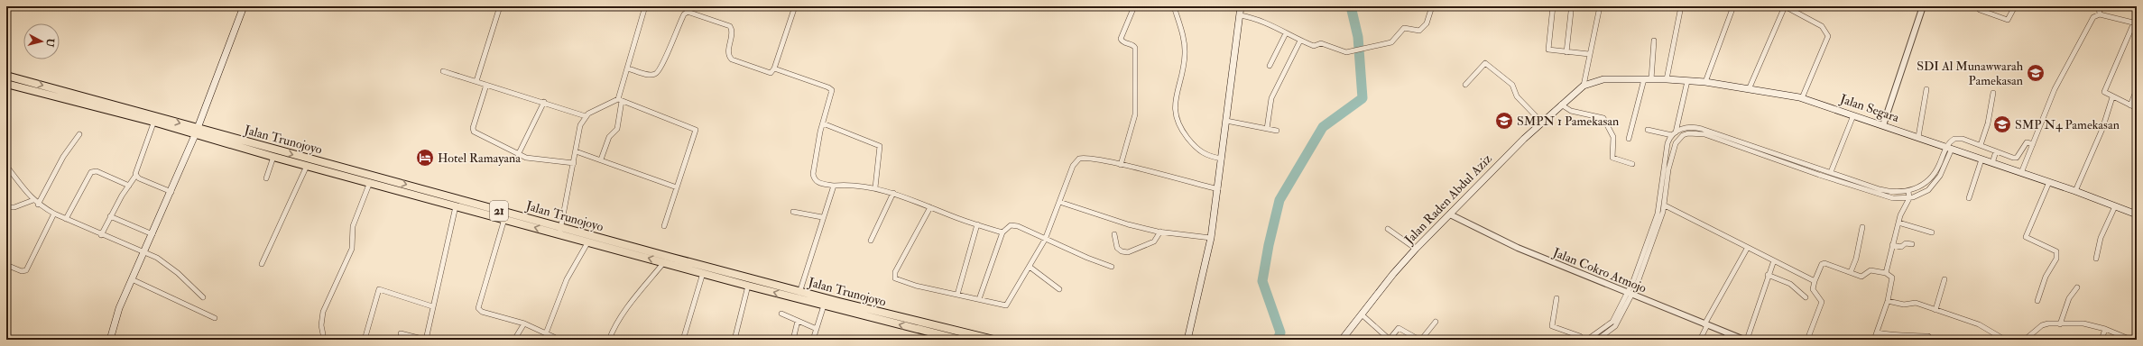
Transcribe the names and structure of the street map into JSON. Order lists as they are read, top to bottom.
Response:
{
  "streets": {
    "highway": ["Jalan Trunojoyo", "21"],
    "main road": ["Jalan Segara", "Jalan Raden Abdul Aziz"],
    "street": ["Jalan Cokro Atmojo"]
  },
  "crossings": [
    ["Jalan Segara", "Jalan Raden Abdul Aziz"],
    ["Jalan Raden Abdul Aziz", "Jalan Cokro Atmojo"]
  ],
  "places": {
    "school or university": ["SDI Al Munawwarah Pamekasan", "SMPN 1 Pamekasan", "SMP N4 Pamekasan"],
    "hotel": ["Hotel Ramayana"]
  },
  "north": "right"
}
